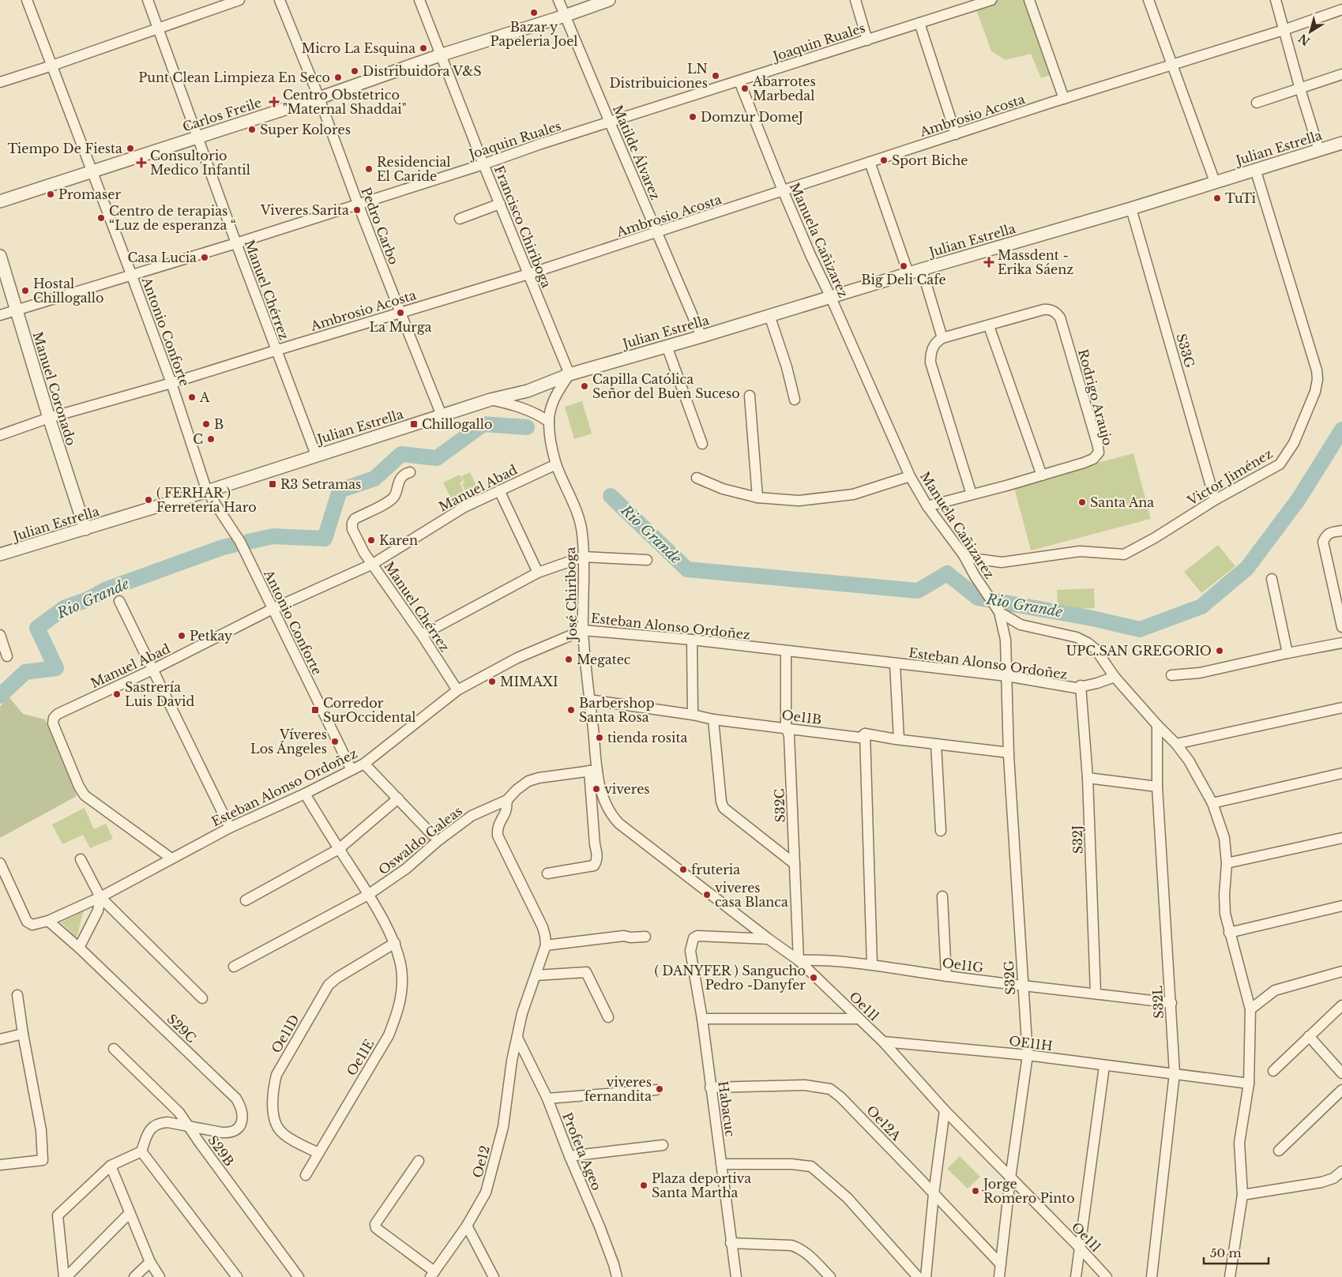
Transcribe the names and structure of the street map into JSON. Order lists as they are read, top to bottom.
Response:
{
  "streets": {
    "street": [
      "Joaquin Ruales",
      "Carlos Freile",
      "Ambrosio Acosta",
      "Julian Estrella",
      "Matilde Álvarez",
      "Pedro Carbo",
      "Francisco Chiriboga",
      "Manuela Cañizarez",
      "Manuel Chérrez",
      "Antonio Conforte",
      "S33G",
      "Manuel Coronado",
      "Rodrigo Araujo",
      "Victor Jiménez",
      "Manuel Abad",
      "José Chiriboga",
      "Esteban Alonso Ordoñez",
      "Oe11B",
      "S32C",
      "S32J",
      "Oswaldo Galeas",
      "Oe11G",
      "S32G",
      "S32L",
      "Oe11l",
      "S29C",
      "Oe11D",
      "OE11H",
      "Oe11E",
      "Habacuc",
      "Oe12A",
      "S29B",
      "Profeta Ageo",
      "Oe12"
    ]
  },
  "crossings": [
    ["Joaquin Ruales", "Matilde Álvarez"],
    ["Joaquin Ruales", "Pedro Carbo"],
    ["Joaquin Ruales", "Francisco Chiriboga"],
    ["Joaquin Ruales", "Manuela Cañizarez"],
    ["Joaquin Ruales", "Manuel Chérrez"],
    ["Joaquin Ruales", "Antonio Conforte"],
    ["Joaquin Ruales", "Manuel Coronado"],
    ["Carlos Freile", "Matilde Álvarez"],
    ["Carlos Freile", "Pedro Carbo"],
    ["Carlos Freile", "Francisco Chiriboga"],
    ["Carlos Freile", "Manuel Chérrez"],
    ["Carlos Freile", "Antonio Conforte"],
    ["Ambrosio Acosta", "Matilde Álvarez"],
    ["Ambrosio Acosta", "Pedro Carbo"],
    ["Ambrosio Acosta", "Francisco Chiriboga"],
    ["Ambrosio Acosta", "Manuela Cañizarez"],
    ["Ambrosio Acosta", "Manuel Chérrez"],
    ["Ambrosio Acosta", "Antonio Conforte"],
    ["Ambrosio Acosta", "Manuel Coronado"],
    ["Julian Estrella", "Matilde Álvarez"],
    ["Julian Estrella", "Pedro Carbo"],
    ["Julian Estrella", "Francisco Chiriboga"],
    ["Julian Estrella", "Manuela Cañizarez"],
    ["Julian Estrella", "Manuel Chérrez"],
    ["Julian Estrella", "Antonio Conforte"],
    ["Julian Estrella", "S33G"],
    ["Julian Estrella", "Manuel Coronado"],
    ["Julian Estrella", "Victor Jiménez"],
    ["Julian Estrella", "José Chiriboga"],
    ["Francisco Chiriboga", "José Chiriboga"],
    ["Manuela Cañizarez", "Rodrigo Araujo"],
    ["Manuela Cañizarez", "Victor Jiménez"],
    ["Manuela Cañizarez", "Esteban Alonso Ordoñez"],
    ["Manuela Cañizarez", "S32G"],
    ["Manuela Cañizarez", "S32L"],
    ["Manuel Chérrez", "Manuel Abad"],
    ["Manuel Chérrez", "Esteban Alonso Ordoñez"],
    ["Antonio Conforte", "Manuel Abad"],
    ["Antonio Conforte", "Esteban Alonso Ordoñez"],
    ["S33G", "Victor Jiménez"],
    ["Manuel Abad", "José Chiriboga"],
    ["Manuel Abad", "Esteban Alonso Ordoñez"],
    ["José Chiriboga", "Esteban Alonso Ordoñez"],
    ["José Chiriboga", "Oe11B"],
    ["José Chiriboga", "Oswaldo Galeas"],
    ["José Chiriboga", "Oe11l"],
    ["Esteban Alonso Ordoñez", "S32C"],
    ["Esteban Alonso Ordoñez", "S32J"],
    ["Esteban Alonso Ordoñez", "S32G"],
    ["Esteban Alonso Ordoñez", "S29C"],
    ["Esteban Alonso Ordoñez", "Oe11E"],
    ["Oe11B", "S32C"],
    ["Oe11B", "S32G"],
    ["S32C", "Oe11G"],
    ["S32C", "Oe11l"],
    ["S32J", "Oe11G"],
    ["Oswaldo Galeas", "Oe11l"],
    ["Oswaldo Galeas", "Oe11E"],
    ["Oe11G", "S32G"],
    ["Oe11G", "S32L"],
    ["Oe11G", "Oe11l"],
    ["S32G", "Oe11l"],
    ["S32G", "OE11H"],
    ["S32G", "Oe12A"],
    ["S32L", "OE11H"],
    ["Oe11l", "OE11H"],
    ["Oe11l", "Habacuc"],
    ["S29C", "S29B"],
    ["Oe11D", "Oe11E"],
    ["Habacuc", "Oe12A"],
    ["Profeta Ageo", "Oe12"]
  ],
  "water": ["Rio Grande"],
  "places": {
    "other": [
      "Bazar y Papeleria Joel",
      "Micro La Esquina",
      "Distribuidora V&S",
      "LN Distribuiciones",
      "Punt Clean Limpieza En Seco",
      "Abarrotes Marbedal",
      "Domzur DomeJ",
      "Super Kolores",
      "Tiempo De Fiesta",
      "Sport Biche",
      "Residencial El Caride",
      "Promaser",
      "TuTi",
      "Viveres Sarita",
      "Centro de terapias “Luz de esperanza “",
      "Casa Lucia",
      "Big Deli Cafe",
      "Hostal Chillogallo",
      "La Murga",
      "Capilla Católica Señor del Buen Suceso",
      "A",
      "B",
      "C",
      "( FERHAR ) Ferretería Haro",
      "Santa Ana",
      "Karen",
      "Petkay",
      "UPC.SAN GREGORIO",
      "Megatec",
      "MIMAXI",
      "Sastrería Luis David",
      "Barbershop Santa Rosa",
      "tienda rosita",
      "Víveres Los Ángeles",
      "viveres",
      "fruteria",
      "viveres casa Blanca",
      "( DANYFER ) Sangucho Pedro -Danyfer",
      "viveres fernandita",
      "Plaza deportiva Santa Martha",
      "Jorge Romero Pinto"
    ],
    "health": ["Centro Obstetrico \"Maternal Shaddai\"", "Consultorio Medico Infantil", "Massdent - Erika Sáenz"],
    "transit": ["Chillogallo", "R3 Setramas", "Corredor SurOccidental"]
  },
  "scale_bar": "50 m",
  "north": "bottom left"
}
